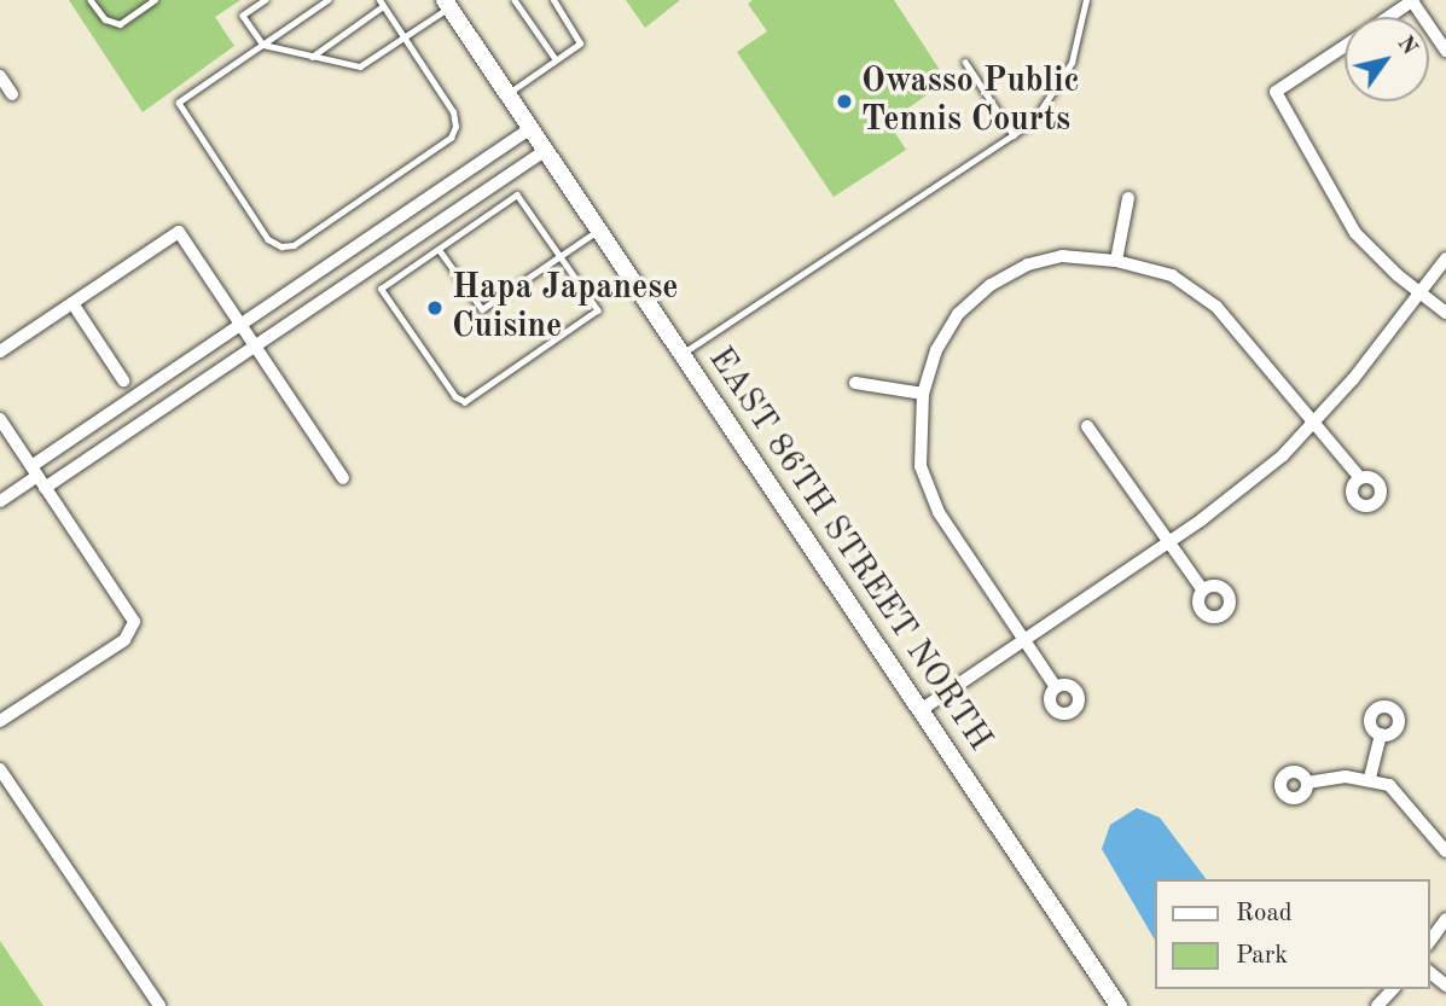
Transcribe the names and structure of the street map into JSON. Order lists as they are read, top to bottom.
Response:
{
  "streets": {
    "main road": ["EAST 86TH STREET NORTH"]
  },
  "places": ["Owasso Public Tennis Courts", "Hapa Japanese Cuisine"],
  "legend": ["Road", "Park"],
  "north": "top right"
}
